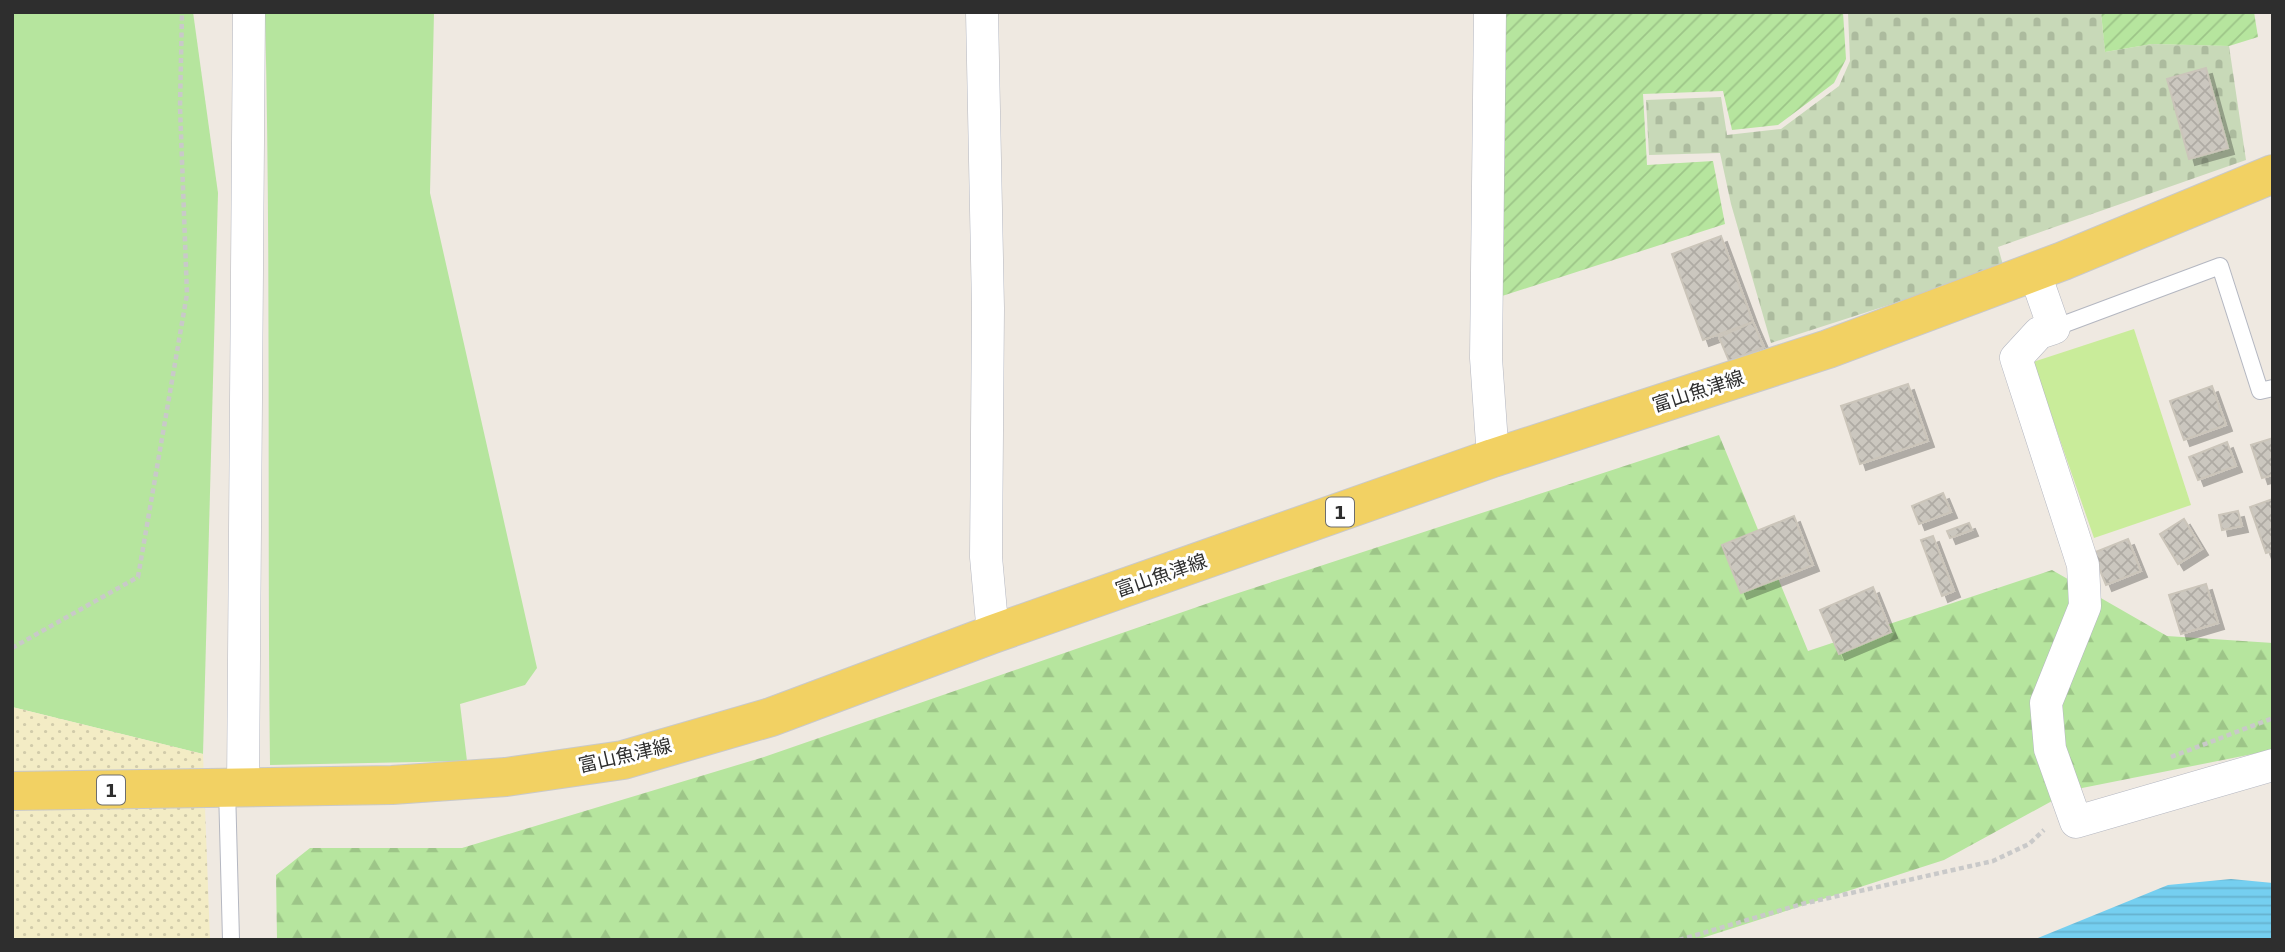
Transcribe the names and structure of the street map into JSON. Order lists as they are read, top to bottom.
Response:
{
  "streets": {
    "main road": ["富山魚津線", "1"]
  }
}
